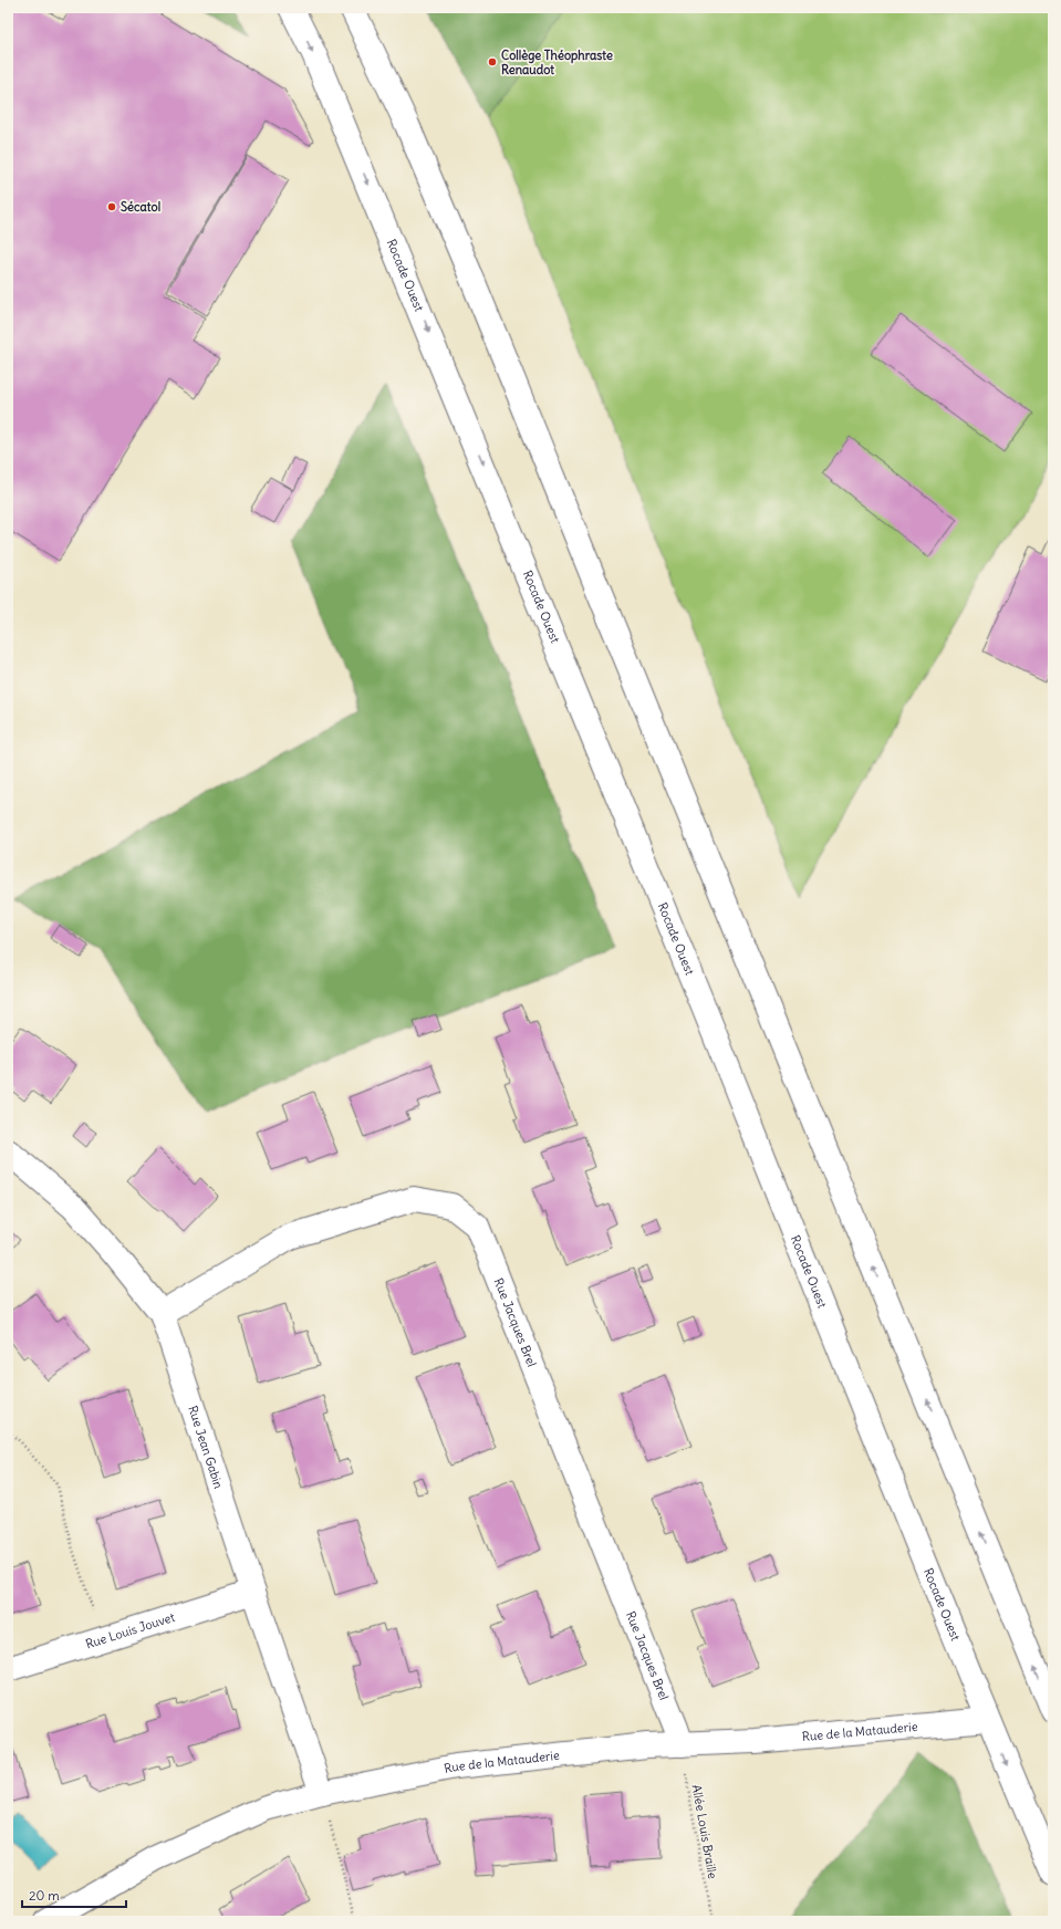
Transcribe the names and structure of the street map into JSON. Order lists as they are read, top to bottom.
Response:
{
  "streets": {
    "main road": [
      "Rocade Ouest",
      "Rue Jacques Brel",
      "Rue Jean Gabin",
      "Rue Louis Jouvet",
      "Rue de la Matauderie"
    ],
    "path": ["Allée Louis Braille"]
  },
  "crossings": [
    ["Rocade Ouest", "Rue de la Matauderie"],
    ["Rue Jacques Brel", "Rue Jean Gabin"],
    ["Rue Jacques Brel", "Rue de la Matauderie"],
    ["Rue Jacques Brel", "Allée Louis Braille"],
    ["Rue Jean Gabin", "Rue Louis Jouvet"],
    ["Rue Jean Gabin", "Rue de la Matauderie"],
    ["Rue de la Matauderie", "Allée Louis Braille"]
  ],
  "places": ["Collège Théophraste Renaudot", "Sécatol"],
  "scale_bar": "20 m"
}
